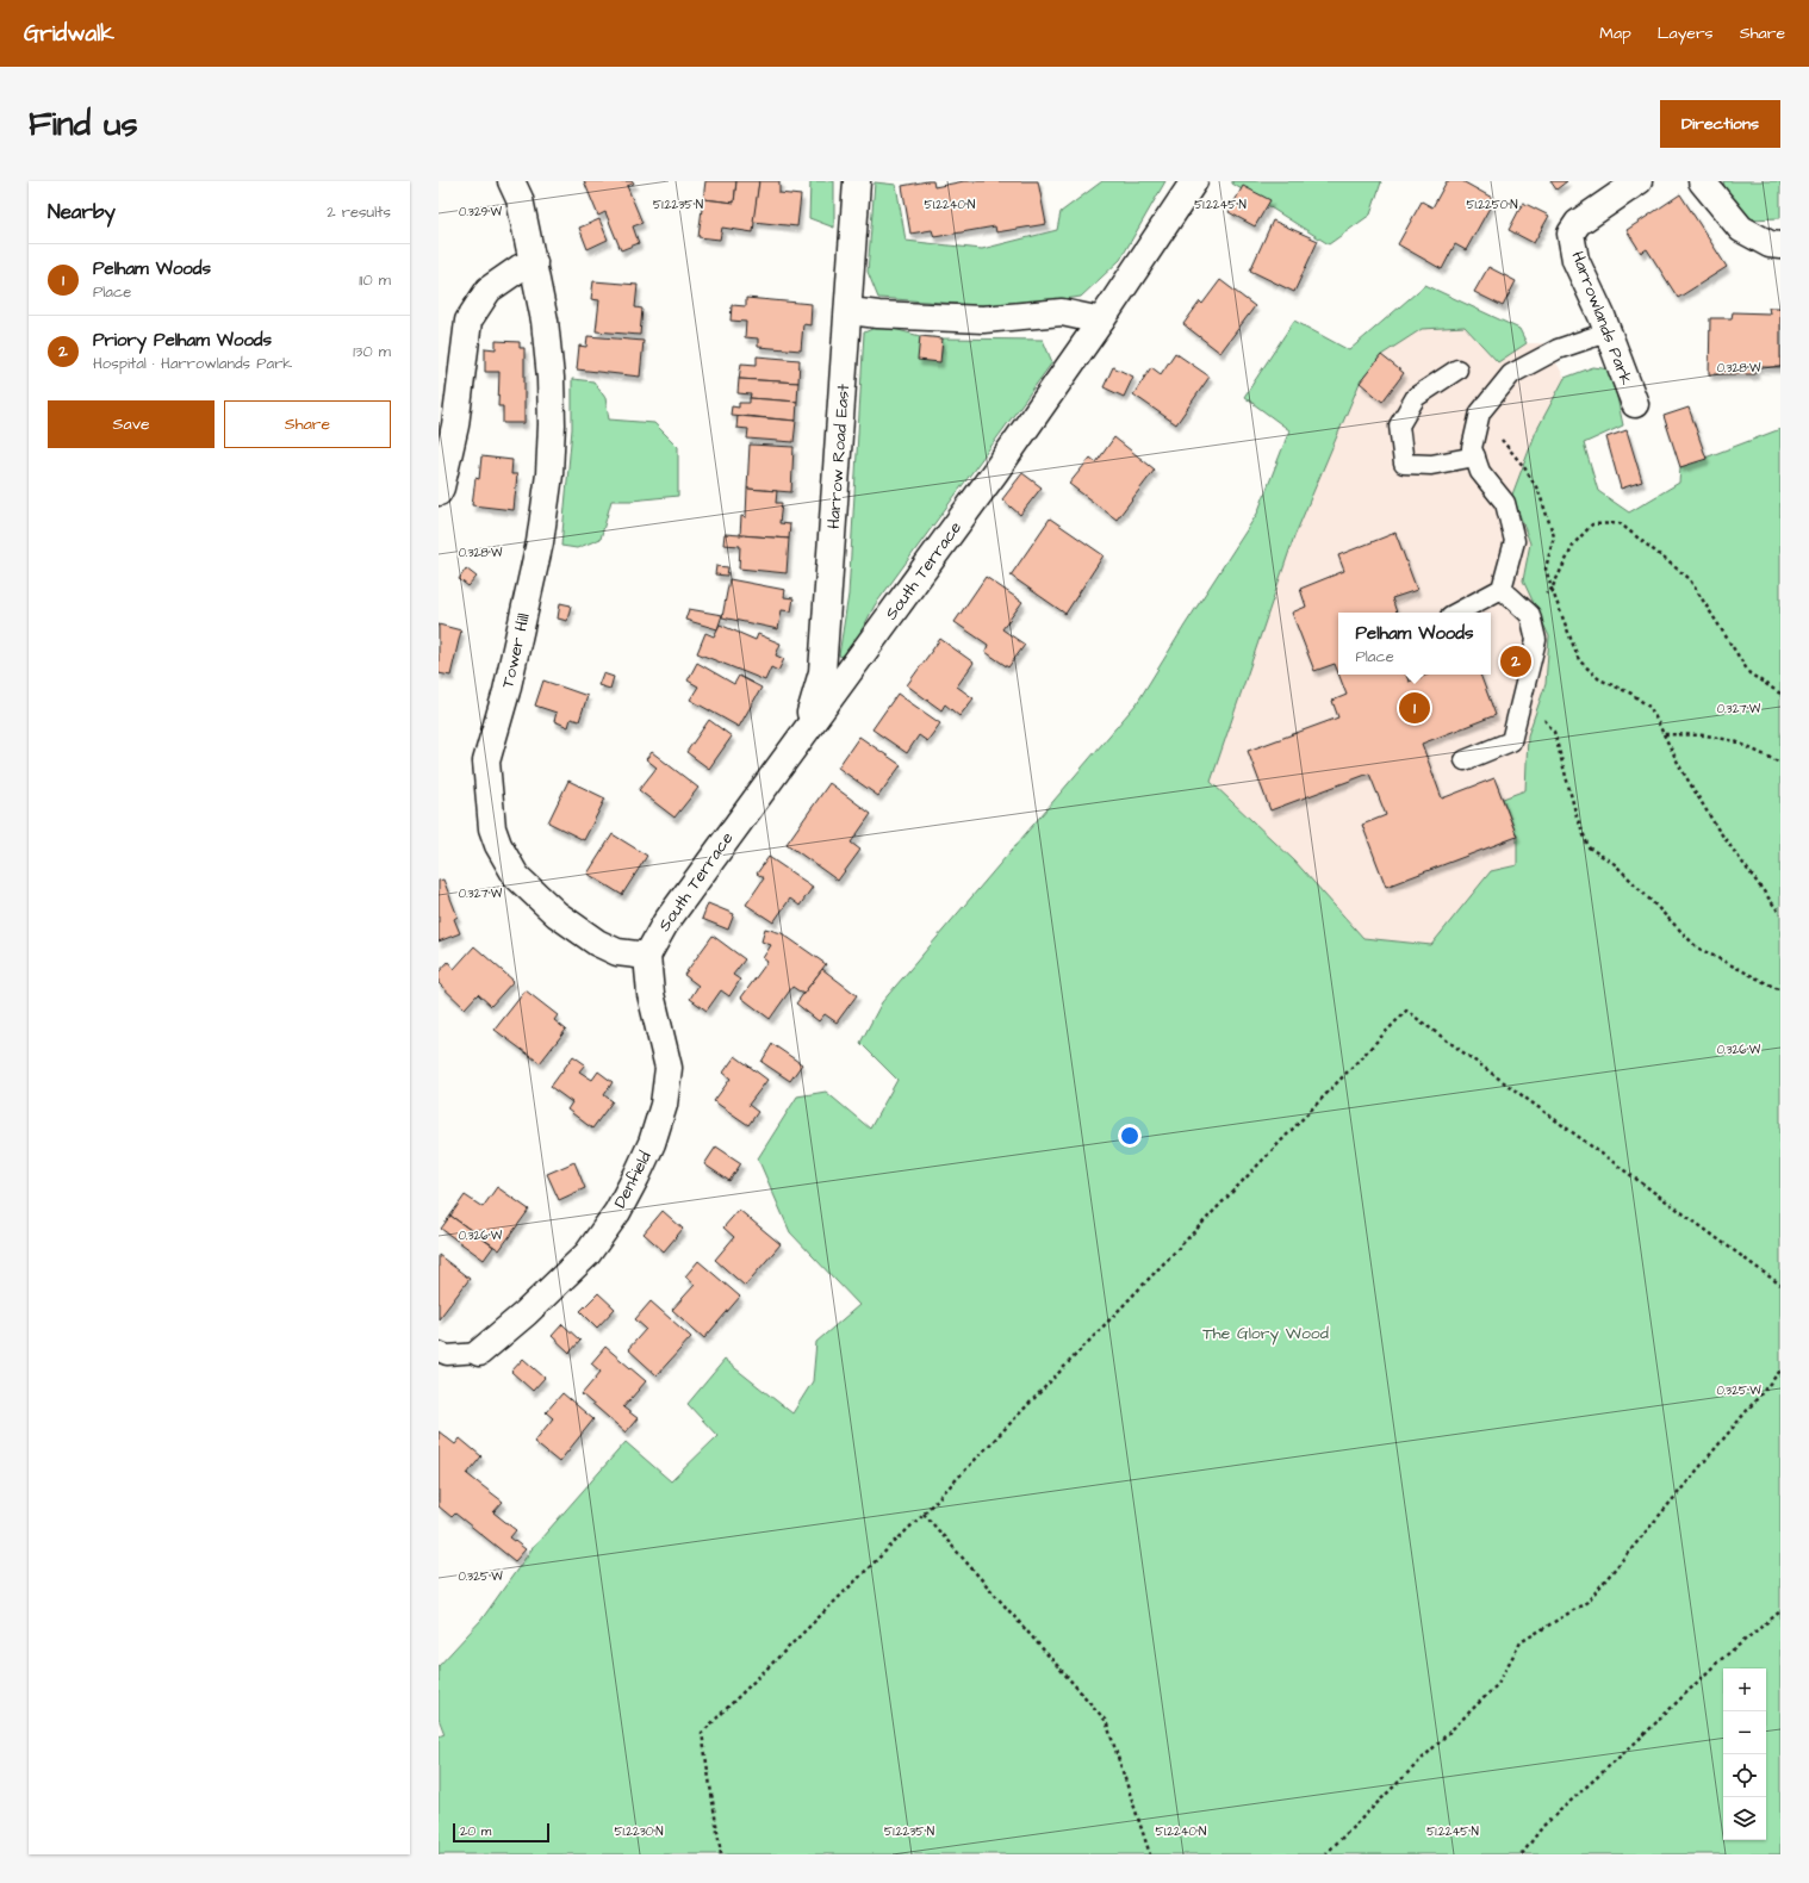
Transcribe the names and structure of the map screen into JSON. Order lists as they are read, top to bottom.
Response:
{
  "streets": {
    "street": [
      "Harrowlands Park",
      "Harrow Road East",
      "South Terrace",
      "Tower Hill",
      "Denfield"
    ]
  },
  "crossings": [
    ["Harrow Road East", "South Terrace"],
    ["South Terrace", "Tower Hill"],
    ["South Terrace", "Denfield"],
    ["Tower Hill", "Denfield"]
  ],
  "parks": ["The Glory Wood"],
  "scale_bar": "20 m",
  "page": {
    "header": "Gridwalk",
    "nav": ["Map", "Layers", "Share"],
    "buttons": [
      "Directions",
      ["Save", "Share"]
    ],
    "title": "Find us",
    "heading": ["Nearby", "2 results"],
    "list": [
      {
        "mark": "1",
        "name": "Pelham Woods",
        "note": "Place",
        "value": "110 m"
      },
      {
        "mark": "2",
        "name": "Priory Pelham Woods",
        "note": "Hospital · Harrowlands Park",
        "value": "130 m"
      }
    ],
    "popup": ["Pelham Woods", "Place"],
    "pins": ["2", "1"],
    "map_buttons": ["+", "−"],
    "scale": "20 m"
  },
  "coordinates": [
    "51.2235°N",
    "51.2240°N",
    "51.2245°N",
    "51.2250°N",
    "0.329°W",
    "0.328°W",
    "0.327°W",
    "0.326°W",
    "0.325°W",
    "51.2230°N"
  ]
}
